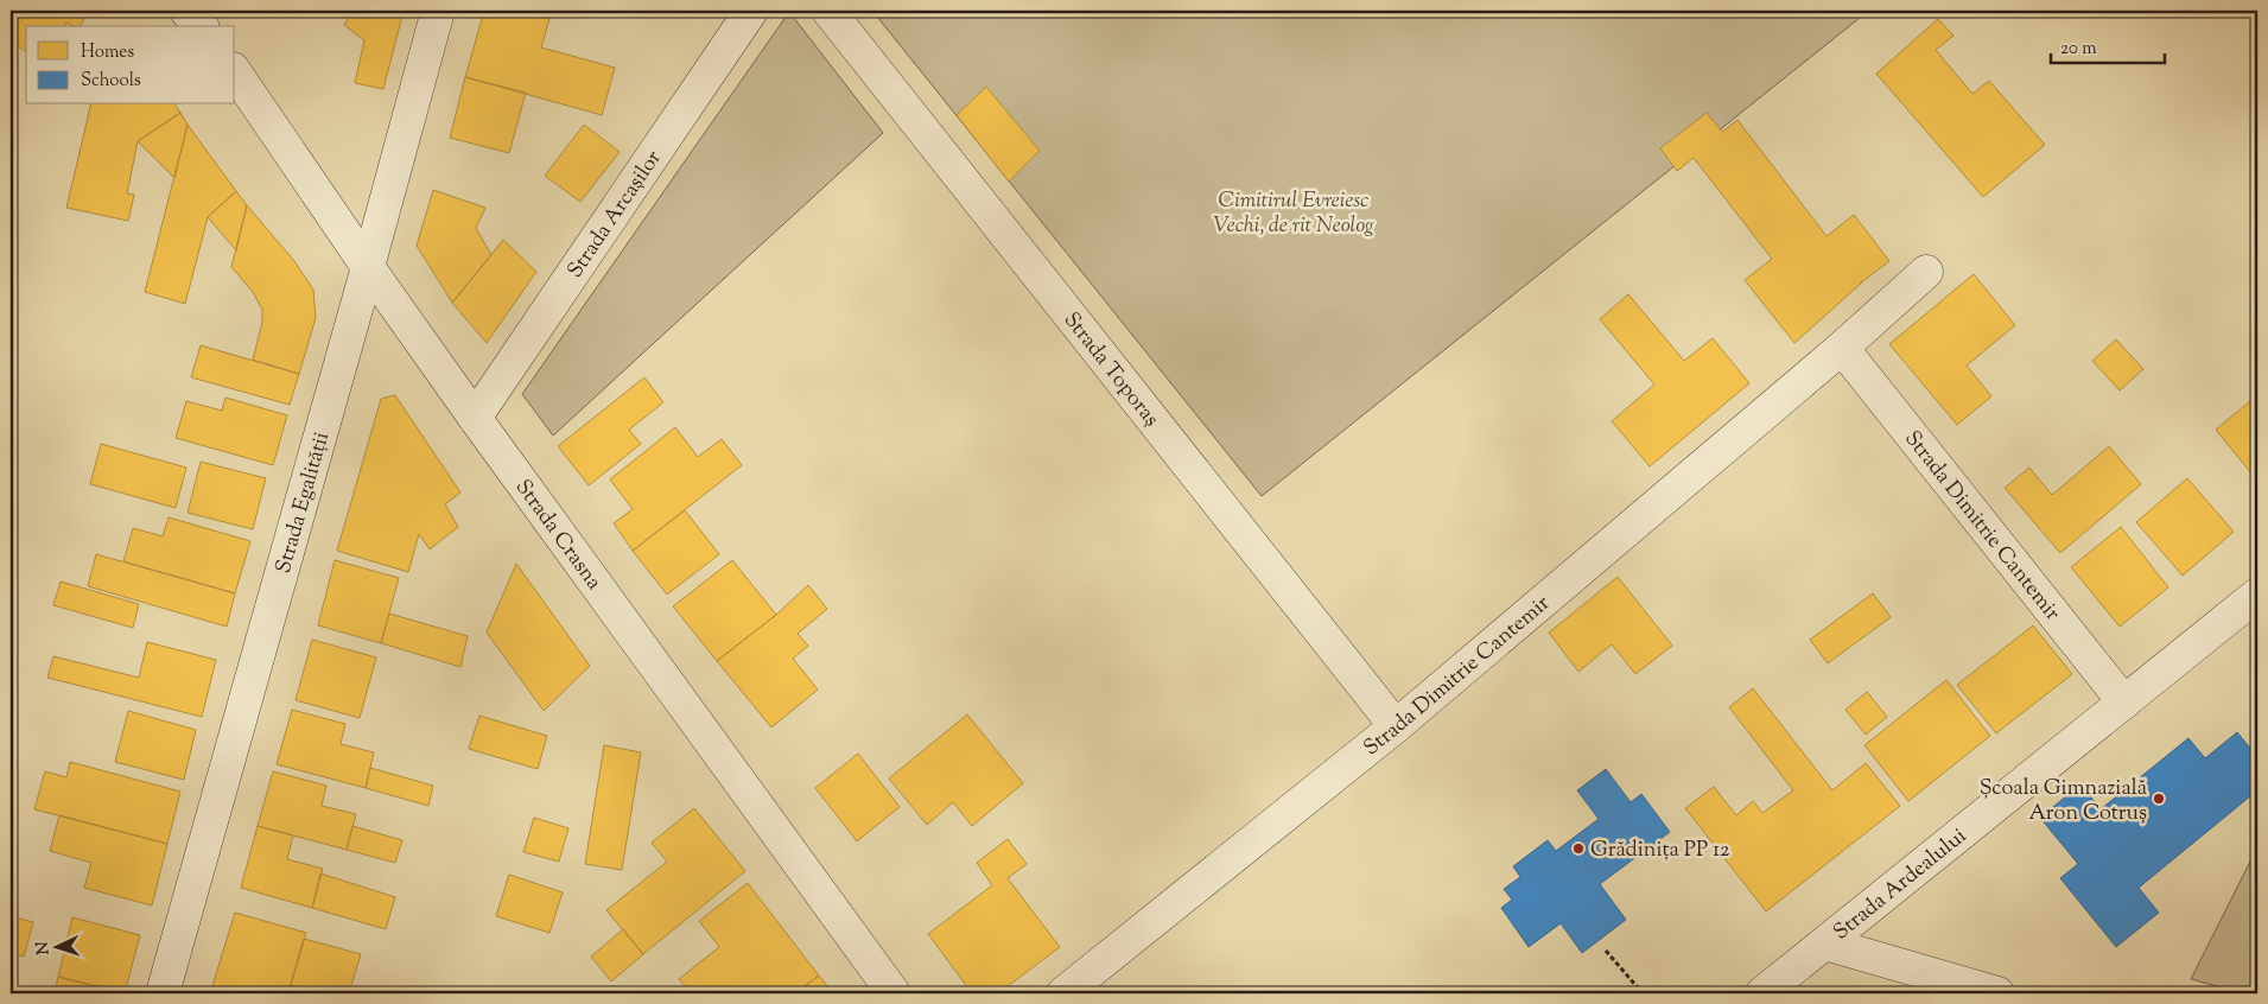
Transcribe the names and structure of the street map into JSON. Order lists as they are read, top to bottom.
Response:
{
  "streets": {
    "street": [
      "Strada Arcașilor",
      "Strada Toporaș",
      "Strada Egalității",
      "Strada Dimitrie Cantemir",
      "Strada Crasna",
      "Strada Ardealului"
    ]
  },
  "crossings": [
    ["Strada Arcașilor", "Strada Crasna"],
    ["Strada Toporaș", "Strada Dimitrie Cantemir"],
    ["Strada Egalității", "Strada Crasna"],
    ["Strada Dimitrie Cantemir", "Strada Ardealului"]
  ],
  "parks": ["Cimitirul Evreiesc Vechi, de rit Neolog"],
  "places": ["Școala Gimnazială Aron Cotruș", "Grădinița PP 12"],
  "legend": ["Homes", "Schools"],
  "scale_bar": "20 m",
  "north": "left"
}
